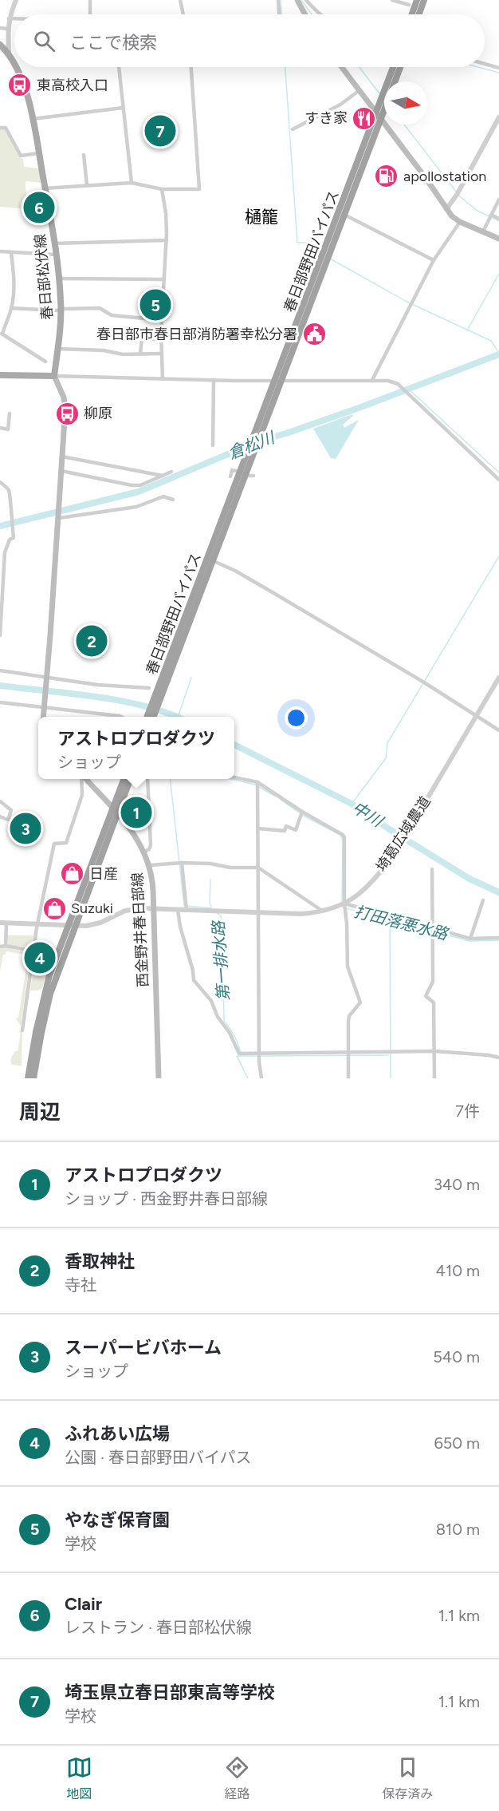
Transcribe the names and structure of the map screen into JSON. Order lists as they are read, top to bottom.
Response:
{
  "streets": {
    "highway": ["春日部野田バイパス"],
    "main road": ["春日部松伏線", "西金野井春日部線"],
    "street": ["埼葛広域農道"]
  },
  "crossings": [
    ["埼葛広域農道", "西金野井春日部線"]
  ],
  "districts": ["樋籠"],
  "water": [
    "倉松川",
    "中川",
    "打田落悪水路",
    "第一排水路"
  ],
  "places": {
    "bus stop": ["東高校入口", "柳原"],
    "restaurant": ["すき家"],
    "fuel station": ["apollostation"],
    "public building": ["春日部市春日部消防署幸松分署"],
    "shop": ["日産", "Suzuki"]
  },
  "north": "right",
  "page": {
    "search": "ここで検索",
    "pins": [
      "7",
      "6",
      "5",
      "2",
      "1",
      "3",
      "4"
    ],
    "popup": ["アストロプロダクツ", "ショップ"],
    "heading": ["周辺", "7件"],
    "list": [
      {
        "mark": "1",
        "name": "アストロプロダクツ",
        "note": "ショップ · 西金野井春日部線",
        "value": "340 m"
      },
      {
        "mark": "2",
        "name": "香取神社",
        "note": "寺社",
        "value": "410 m"
      },
      {
        "mark": "3",
        "name": "スーパービバホーム",
        "note": "ショップ",
        "value": "540 m"
      },
      {
        "mark": "4",
        "name": "ふれあい広場",
        "note": "公園 · 春日部野田バイパス",
        "value": "650 m"
      },
      {
        "mark": "5",
        "name": "やなぎ保育園",
        "note": "学校",
        "value": "810 m"
      },
      {
        "mark": "6",
        "name": "Clair",
        "note": "レストラン · 春日部松伏線",
        "value": "1.1 km"
      },
      {
        "mark": "7",
        "name": "埼玉県立春日部東高等学校",
        "note": "学校",
        "value": "1.1 km"
      }
    ],
    "nav": ["地図", "経路", "保存済み"]
  }
}
